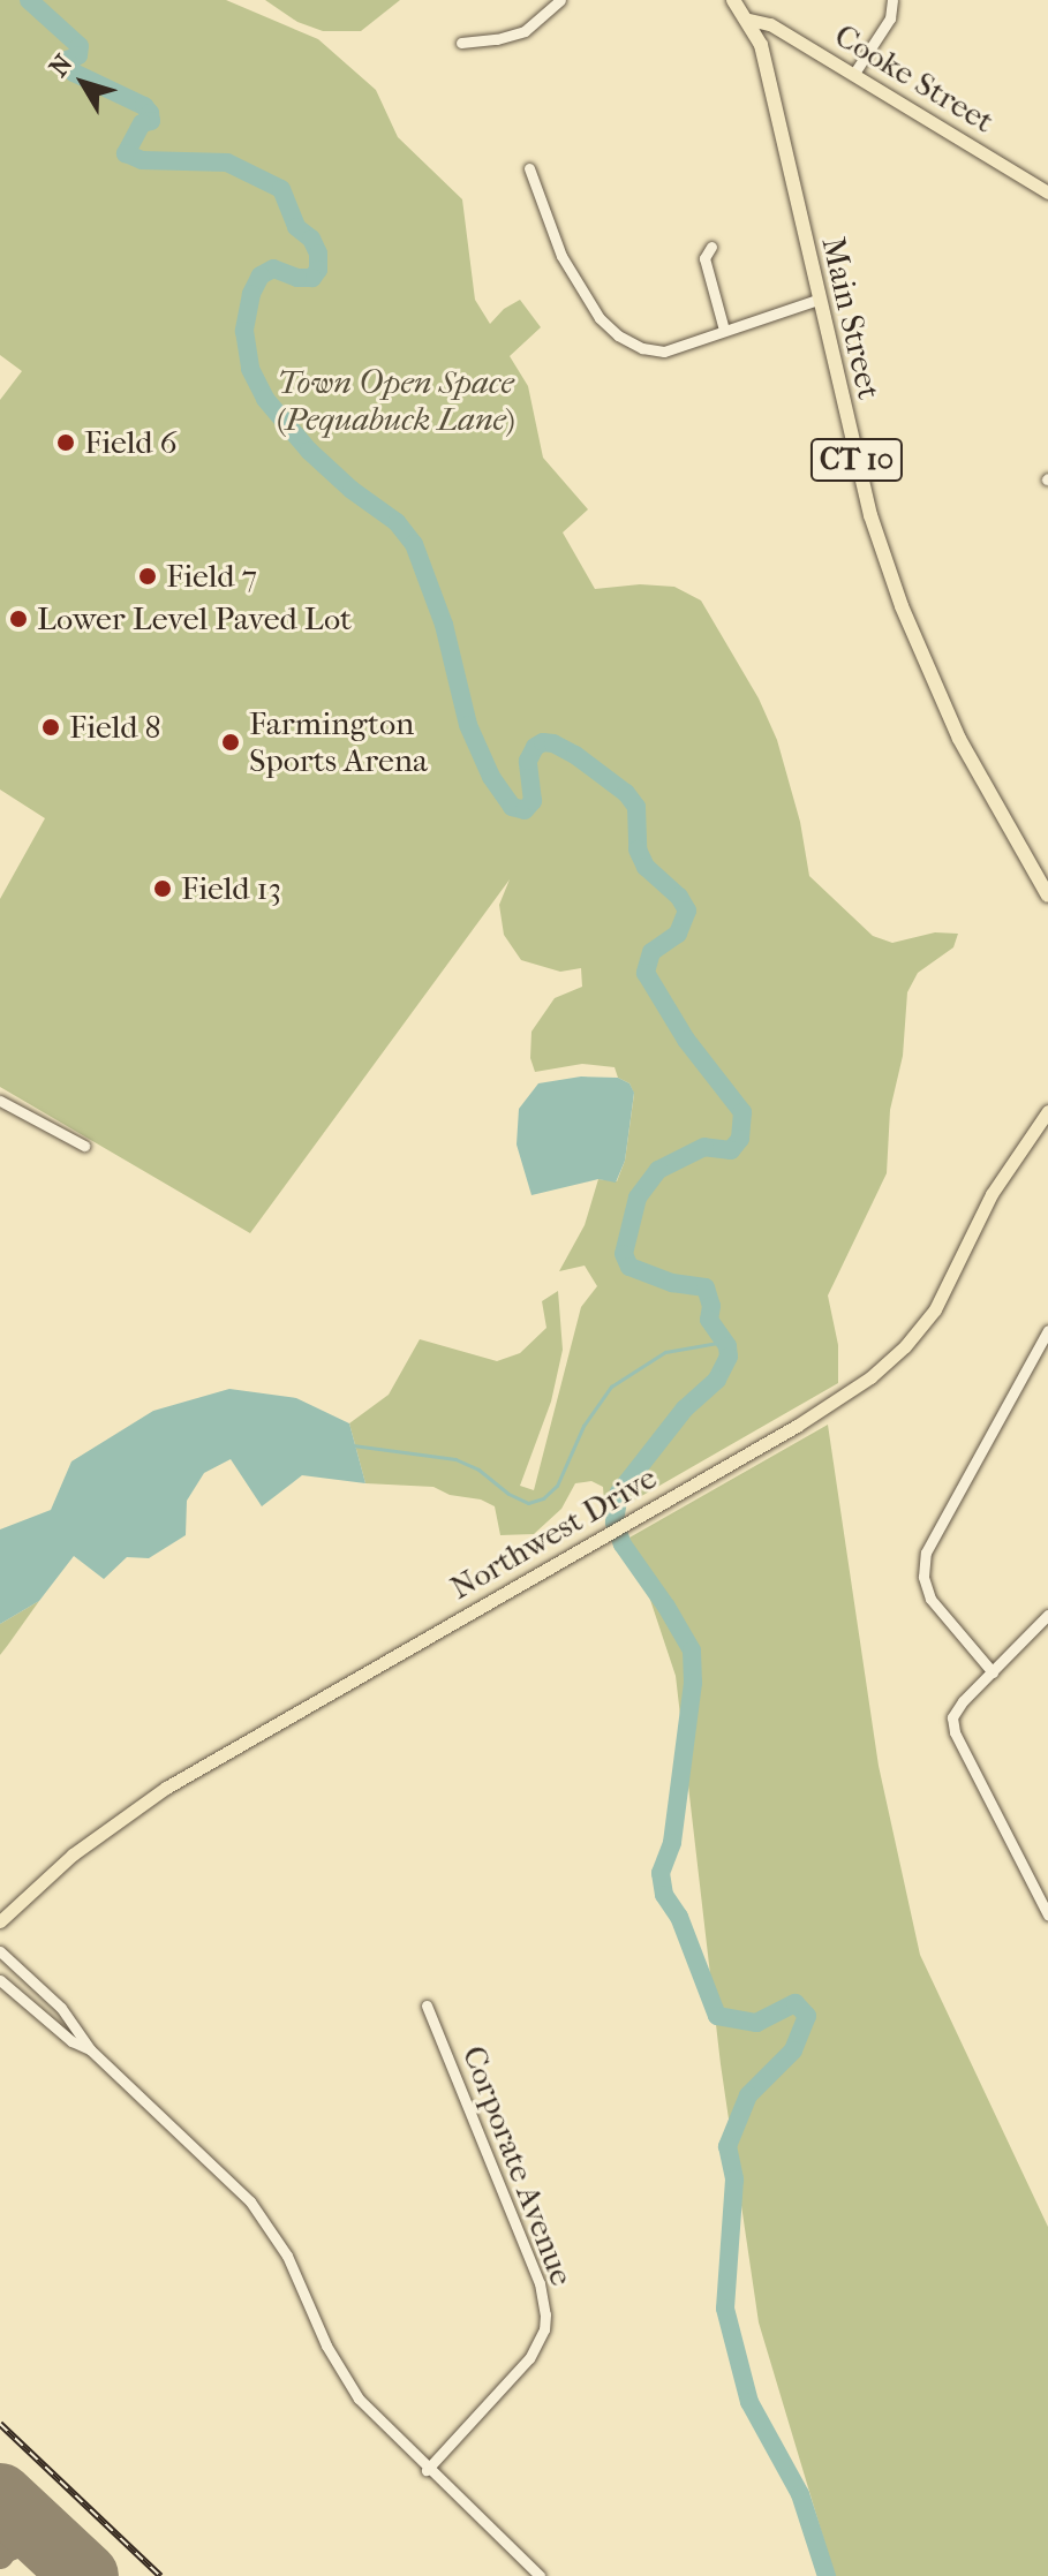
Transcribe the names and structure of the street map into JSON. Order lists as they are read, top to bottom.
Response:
{
  "streets": {
    "highway": ["Main Street", "CT 10"],
    "main road": ["Cooke Street", "Northwest Drive"],
    "street": ["Corporate Avenue"]
  },
  "crossings": [
    ["Cooke Street", "Main Street"]
  ],
  "parks": ["Town Open Space (Pequabuck Lane)"],
  "places": [
    "Field 6",
    "Field 7",
    "Lower Level Paved Lot",
    "Field 8",
    "Farmington Sports Arena",
    "Field 13"
  ],
  "north": "top left"
}
